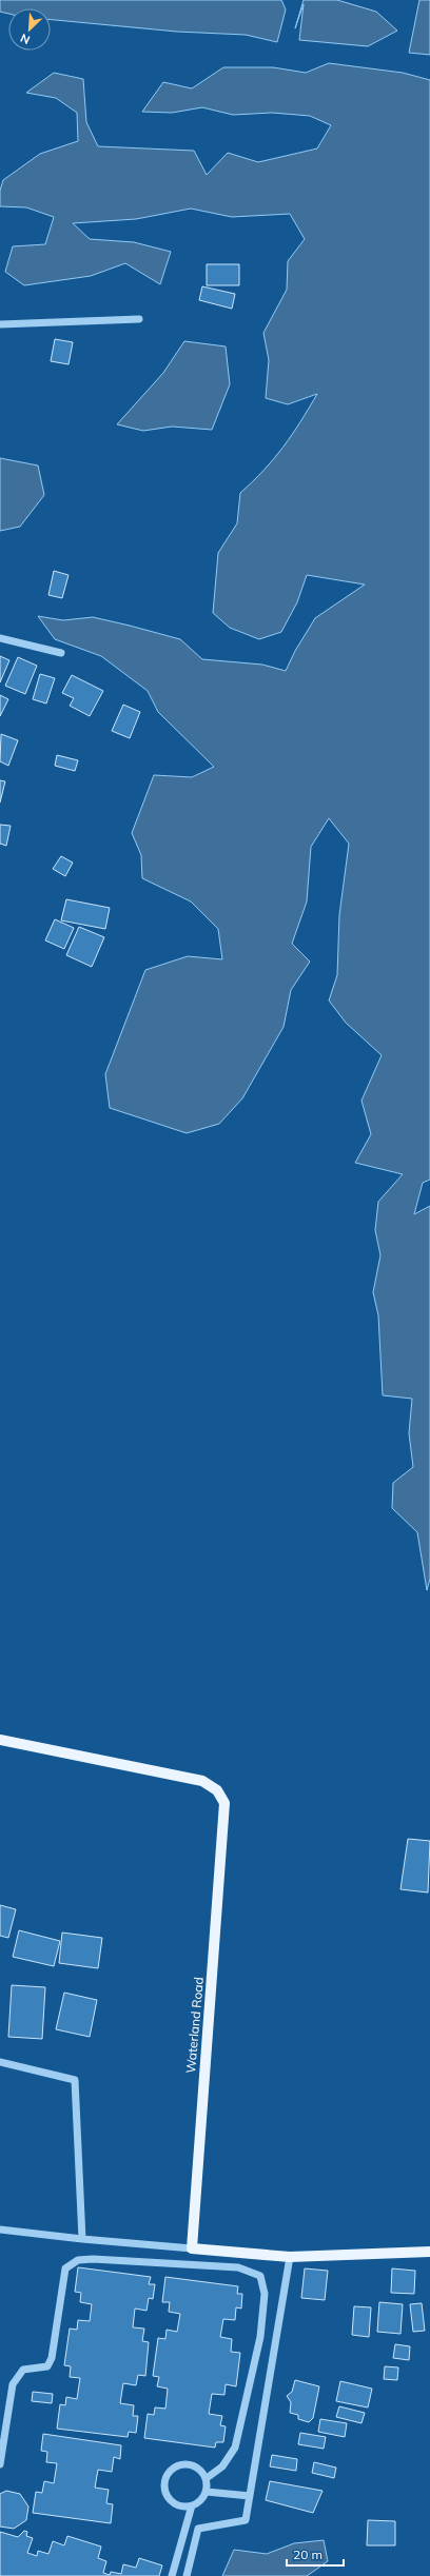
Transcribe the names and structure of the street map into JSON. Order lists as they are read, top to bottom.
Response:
{
  "streets": {
    "main road": ["Waterland Road"]
  },
  "scale_bar": "20 m",
  "north": "bottom left"
}
